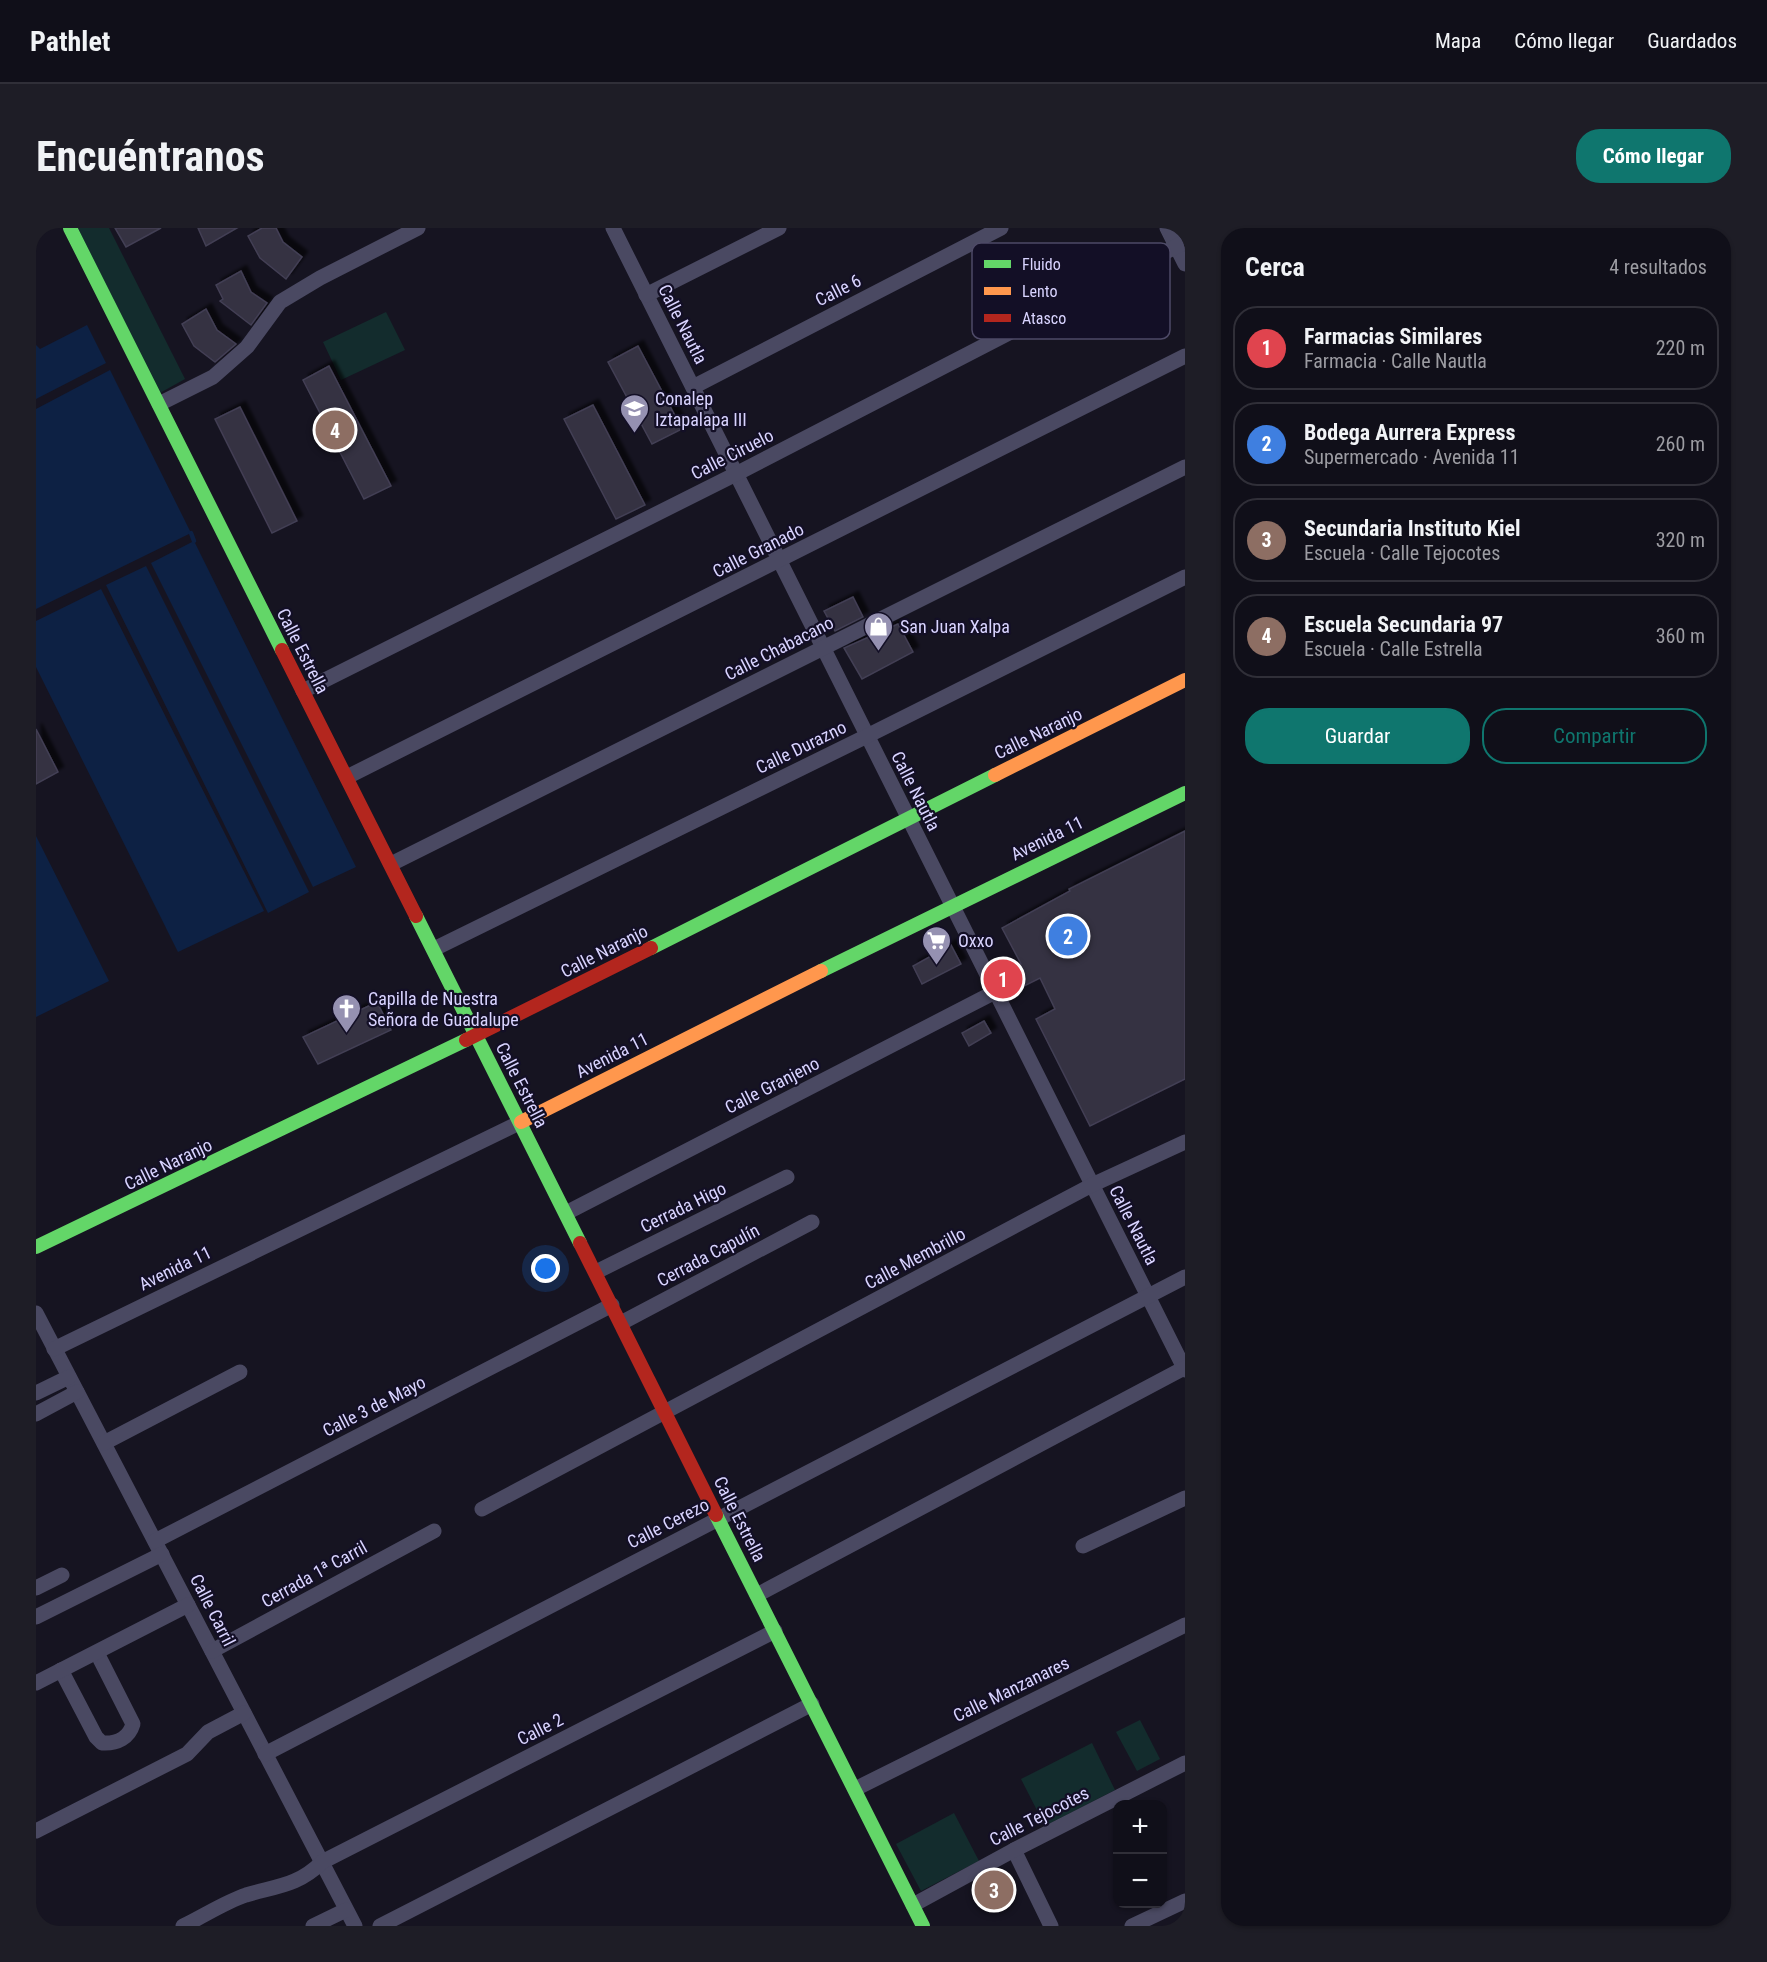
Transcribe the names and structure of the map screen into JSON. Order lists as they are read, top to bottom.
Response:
{
  "streets": {
    "street": [
      "Calle 6",
      "Calle Nautla",
      "Calle Ciruelo",
      "Calle Granado",
      "Calle Chabacano",
      "Calle Estrella",
      "Calle Naranjo",
      "Calle Durazno",
      "Avenida 11",
      "Calle Granjeno",
      "Cerrada Higo",
      "Cerrada Capulín",
      "Calle Membrillo",
      "Calle 3 de Mayo",
      "Calle Cerezo",
      "Cerrada 1ª Carril",
      "Calle Carril",
      "Calle Manzanares",
      "Calle 2",
      "Calle Tejocotes"
    ]
  },
  "crossings": [
    ["Calle 6", "Calle Nautla"],
    ["Calle Nautla", "Calle Ciruelo"],
    ["Calle Nautla", "Calle Granado"],
    ["Calle Nautla", "Calle Chabacano"],
    ["Calle Nautla", "Calle Naranjo"],
    ["Calle Nautla", "Calle Durazno"],
    ["Calle Nautla", "Avenida 11"],
    ["Calle Nautla", "Calle Granjeno"],
    ["Calle Nautla", "Calle Membrillo"],
    ["Calle Nautla", "Calle Cerezo"],
    ["Calle Ciruelo", "Calle Estrella"],
    ["Calle Granado", "Calle Estrella"],
    ["Calle Chabacano", "Calle Estrella"],
    ["Calle Estrella", "Calle Naranjo"],
    ["Calle Estrella", "Calle Durazno"],
    ["Calle Estrella", "Avenida 11"],
    ["Calle Estrella", "Calle Granjeno"],
    ["Calle Estrella", "Cerrada Higo"],
    ["Calle Estrella", "Cerrada Capulín"],
    ["Calle Estrella", "Calle Membrillo"],
    ["Calle Estrella", "Calle 3 de Mayo"],
    ["Calle Estrella", "Calle Cerezo"],
    ["Calle Estrella", "Calle Manzanares"],
    ["Calle Estrella", "Calle 2"],
    ["Calle Estrella", "Calle Tejocotes"],
    ["Avenida 11", "Calle Carril"],
    ["Calle 3 de Mayo", "Calle Carril"],
    ["Calle Cerezo", "Calle Carril"],
    ["Cerrada 1ª Carril", "Calle Carril"],
    ["Calle Carril", "Calle 2"]
  ],
  "places": {
    "school or university": ["Conalep Iztapalapa III"],
    "shop": ["San Juan Xalpa"],
    "supermarket": ["Oxxo"],
    "church": ["Capilla de Nuestra Señora de Guadalupe"]
  },
  "legend": ["Fluido", "Lento", "Atasco"],
  "page": {
    "header": "Pathlet",
    "nav": ["Mapa", "Cómo llegar", "Guardados"],
    "buttons": [
      "Cómo llegar",
      ["Guardar", "Compartir"]
    ],
    "title": "Encuéntranos",
    "heading": ["Cerca", "4 resultados"],
    "list": [
      {
        "mark": "1",
        "name": "Farmacias Similares",
        "note": "Farmacia · Calle Nautla",
        "value": "220 m"
      },
      {
        "mark": "2",
        "name": "Bodega Aurrera Express",
        "note": "Supermercado · Avenida 11",
        "value": "260 m"
      },
      {
        "mark": "3",
        "name": "Secundaria Instituto Kiel",
        "note": "Escuela · Calle Tejocotes",
        "value": "320 m"
      },
      {
        "mark": "4",
        "name": "Escuela Secundaria 97",
        "note": "Escuela · Calle Estrella",
        "value": "360 m"
      }
    ],
    "pins": [
      "4",
      "2",
      "1",
      "3"
    ],
    "map_buttons": ["+", "−"]
  }
}
